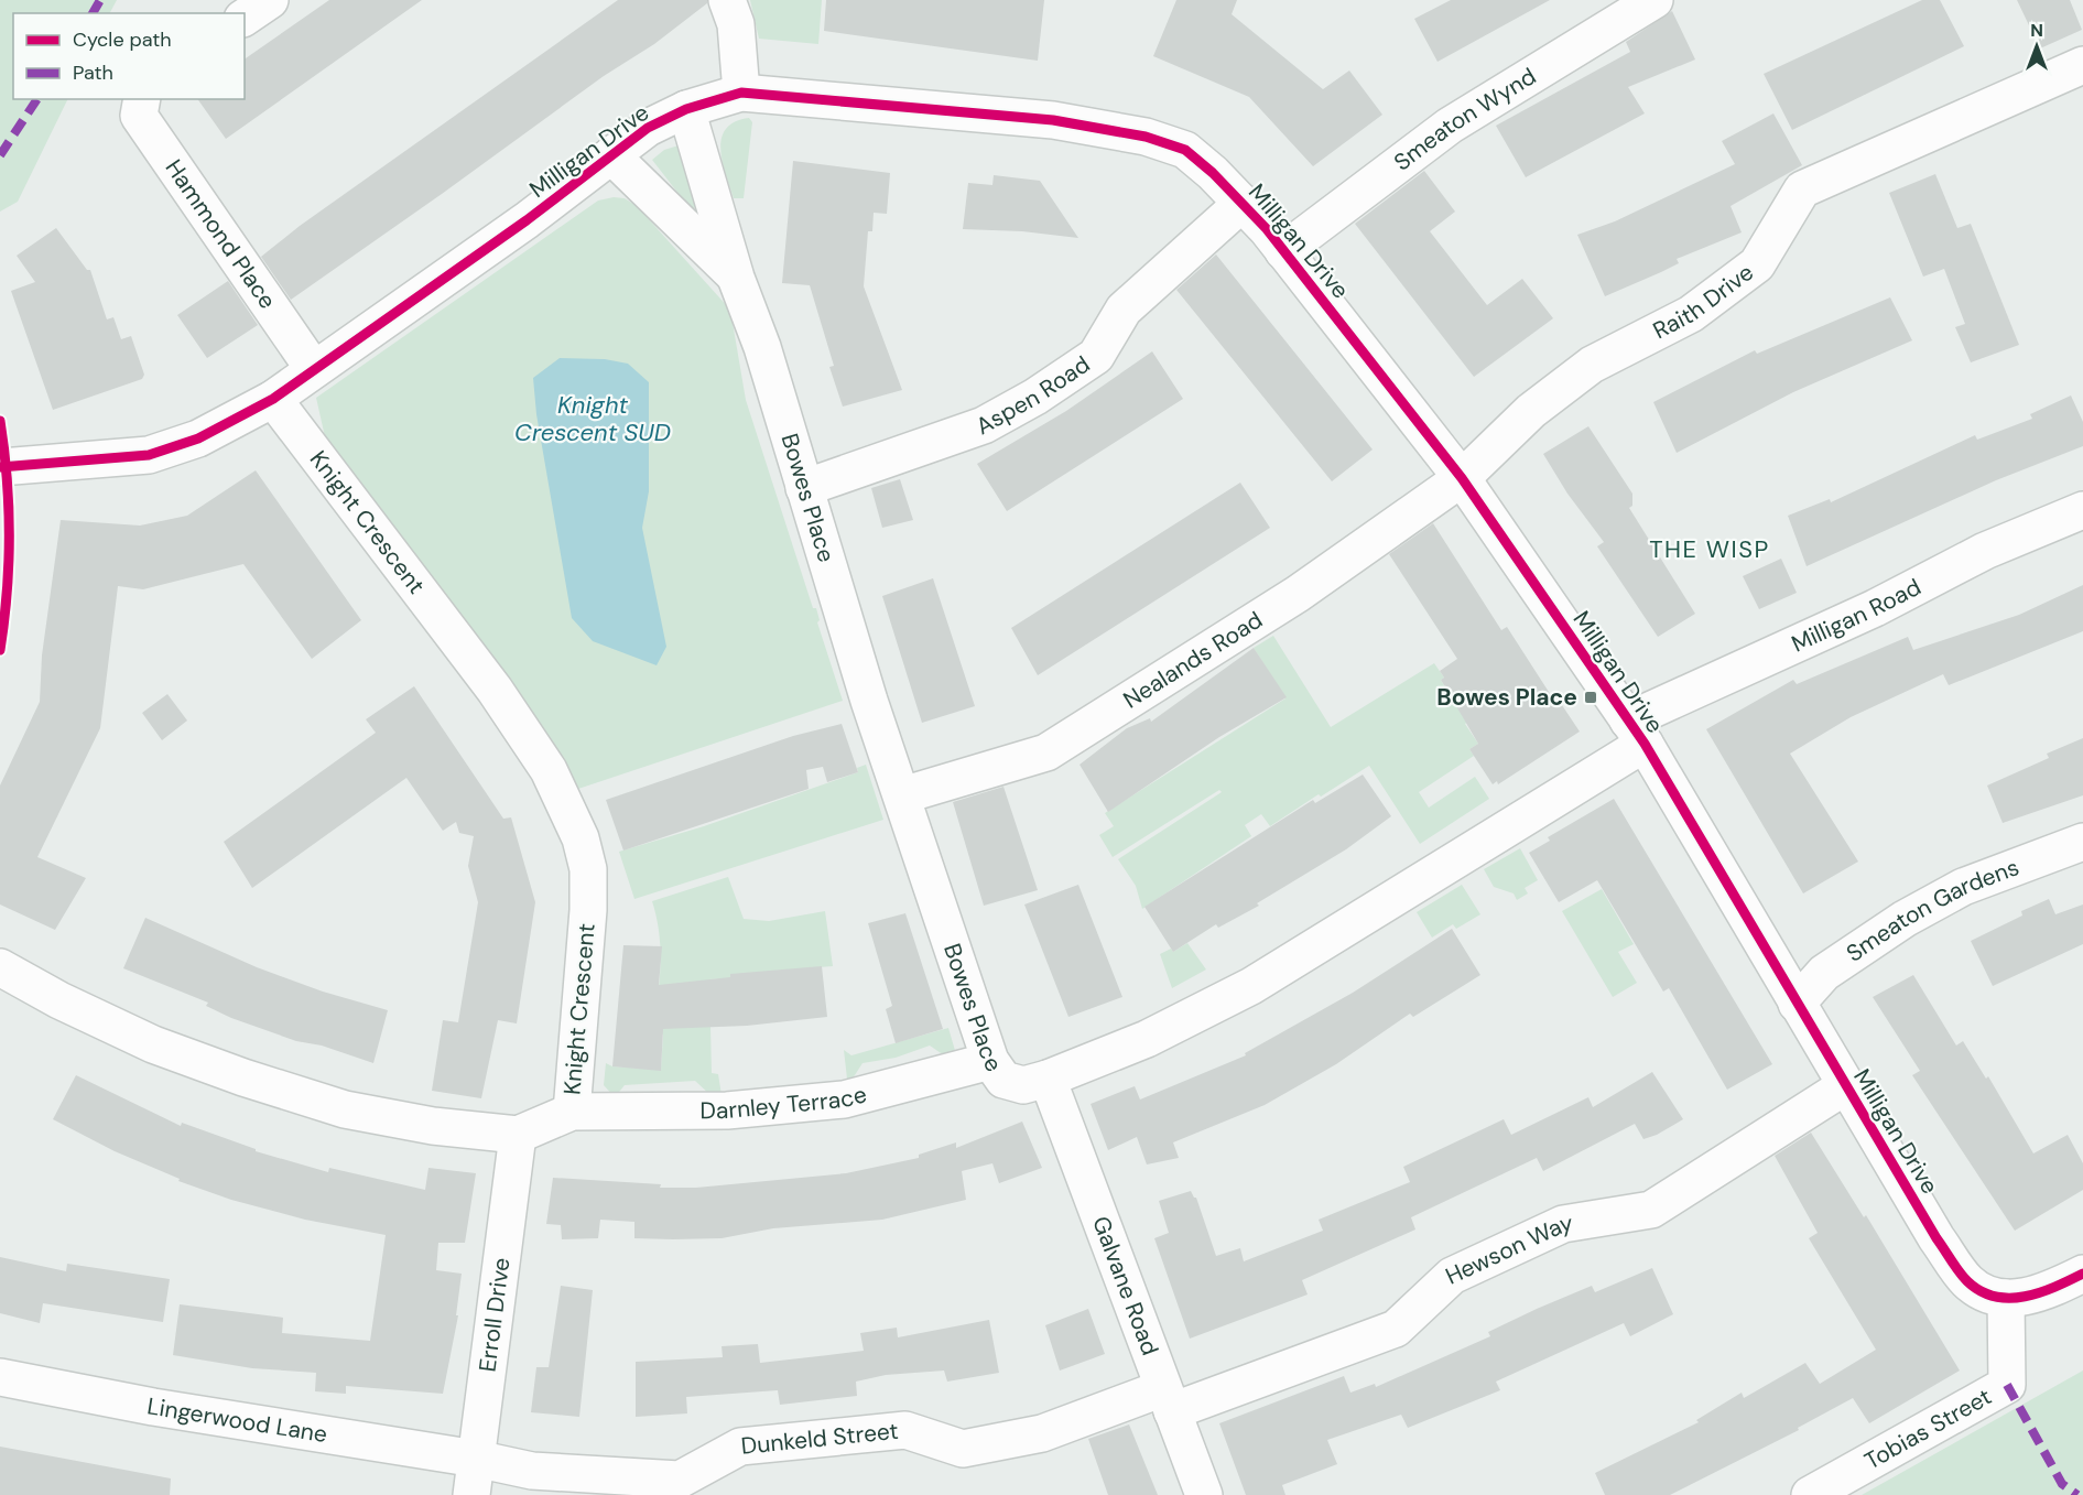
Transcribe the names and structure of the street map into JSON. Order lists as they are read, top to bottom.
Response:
{
  "streets": {
    "street": [
      "Smeaton Wynd",
      "Milligan Drive",
      "Hammond Place",
      "Raith Drive",
      "Aspen Road",
      "Bowes Place",
      "Knight Crescent",
      "Milligan Road",
      "Nealands Road",
      "Smeaton Gardens",
      "Darnley Terrace",
      "Hewson Way",
      "Galvane Road",
      "Erroll Drive",
      "Lingerwood Lane",
      "Tobias Street",
      "Dunkeld Street"
    ]
  },
  "crossings": [
    ["Smeaton Wynd", "Milligan Drive"],
    ["Milligan Drive", "Hammond Place"],
    ["Milligan Drive", "Raith Drive"],
    ["Milligan Drive", "Aspen Road"],
    ["Milligan Drive", "Bowes Place"],
    ["Milligan Drive", "Knight Crescent"],
    ["Milligan Drive", "Milligan Road"],
    ["Milligan Drive", "Nealands Road"],
    ["Milligan Drive", "Smeaton Gardens"],
    ["Milligan Drive", "Hewson Way"],
    ["Milligan Drive", "Tobias Street"],
    ["Raith Drive", "Nealands Road"],
    ["Aspen Road", "Bowes Place"],
    ["Bowes Place", "Milligan Road"],
    ["Bowes Place", "Nealands Road"],
    ["Bowes Place", "Darnley Terrace"],
    ["Bowes Place", "Galvane Road"],
    ["Knight Crescent", "Darnley Terrace"],
    ["Knight Crescent", "Erroll Drive"],
    ["Hewson Way", "Galvane Road"],
    ["Hewson Way", "Dunkeld Street"],
    ["Galvane Road", "Dunkeld Street"],
    ["Erroll Drive", "Lingerwood Lane"],
    ["Erroll Drive", "Dunkeld Street"],
    ["Lingerwood Lane", "Dunkeld Street"]
  ],
  "districts": ["THE WISP"],
  "water": ["Knight Crescent SUD"],
  "places": {
    "transit": ["Bowes Place"]
  },
  "legend": ["Cycle path", "Path"],
  "north": "top"
}
